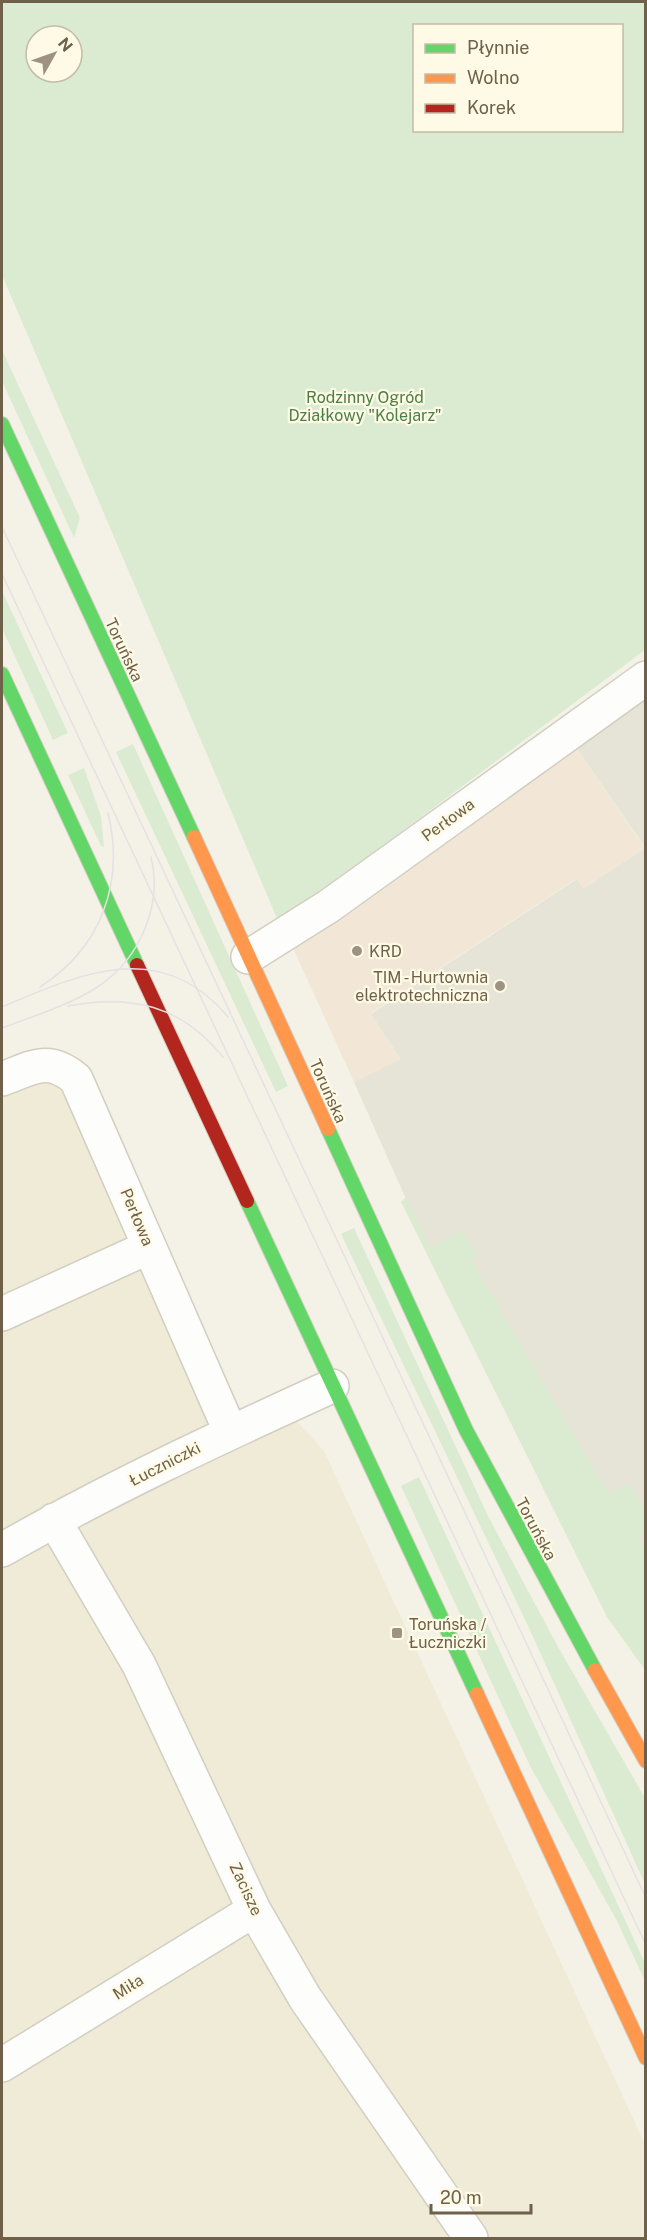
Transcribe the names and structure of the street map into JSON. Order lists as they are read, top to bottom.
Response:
{
  "streets": {
    "main road": ["Toruńska"],
    "street": [
      "Perłowa",
      "Łuczniczki",
      "Zacisze",
      "Miła"
    ]
  },
  "crossings": [
    ["Toruńska", "Perłowa"],
    ["Perłowa", "Łuczniczki"],
    ["Łuczniczki", "Zacisze"],
    ["Zacisze", "Miła"]
  ],
  "parks": ["Rodzinny Ogród Działkowy \"Kolejarz\""],
  "places": {
    "other": ["KRD", "TIM - Hurtownia elektrotechniczna"],
    "transit": ["Toruńska / Łuczniczki"]
  },
  "legend": ["Płynnie", "Wolno", "Korek"],
  "scale_bar": "20 m",
  "north": "top right"
}
